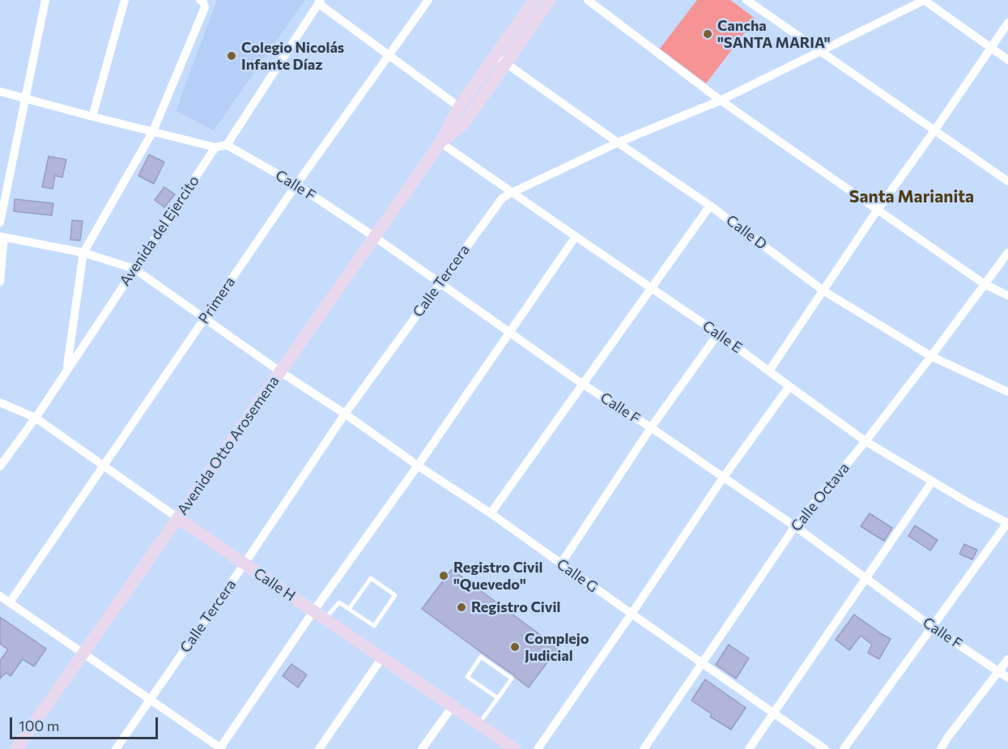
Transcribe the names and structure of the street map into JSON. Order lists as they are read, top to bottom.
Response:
{
  "streets": {
    "main road": ["Avenida Otto Arosemena", "Calle H"],
    "street": [
      "Calle F",
      "Avenida del Ejercito",
      "Calle D",
      "Calle Tercera",
      "Primera",
      "Calle E",
      "Calle Octava",
      "Calle G"
    ]
  },
  "crossings": [
    ["Calle F", "Calle Tercera"],
    ["Calle F", "Primera"],
    ["Calle F", "Avenida Otto Arosemena"],
    ["Calle F", "Calle Octava"],
    ["Avenida del Ejercito", "Calle G"],
    ["Avenida del Ejercito", "Calle H"],
    ["Calle D", "Calle Tercera"],
    ["Calle D", "Avenida Otto Arosemena"],
    ["Calle D", "Calle Octava"],
    ["Calle Tercera", "Calle E"],
    ["Calle Tercera", "Calle G"],
    ["Calle Tercera", "Calle H"],
    ["Primera", "Calle G"],
    ["Primera", "Calle H"],
    ["Calle E", "Avenida Otto Arosemena"],
    ["Calle E", "Calle Octava"],
    ["Avenida Otto Arosemena", "Calle G"],
    ["Avenida Otto Arosemena", "Calle H"],
    ["Calle Octava", "Calle G"]
  ],
  "districts": ["Santa Marianita"],
  "places": [
    "Cancha \"SANTA MARIA\"",
    "Colegio Nicolás Infante Díaz",
    "Registro Civil \"Quevedo\"",
    "Registro Civil",
    "Complejo Judicial"
  ],
  "scale_bar": "100 m"
}
